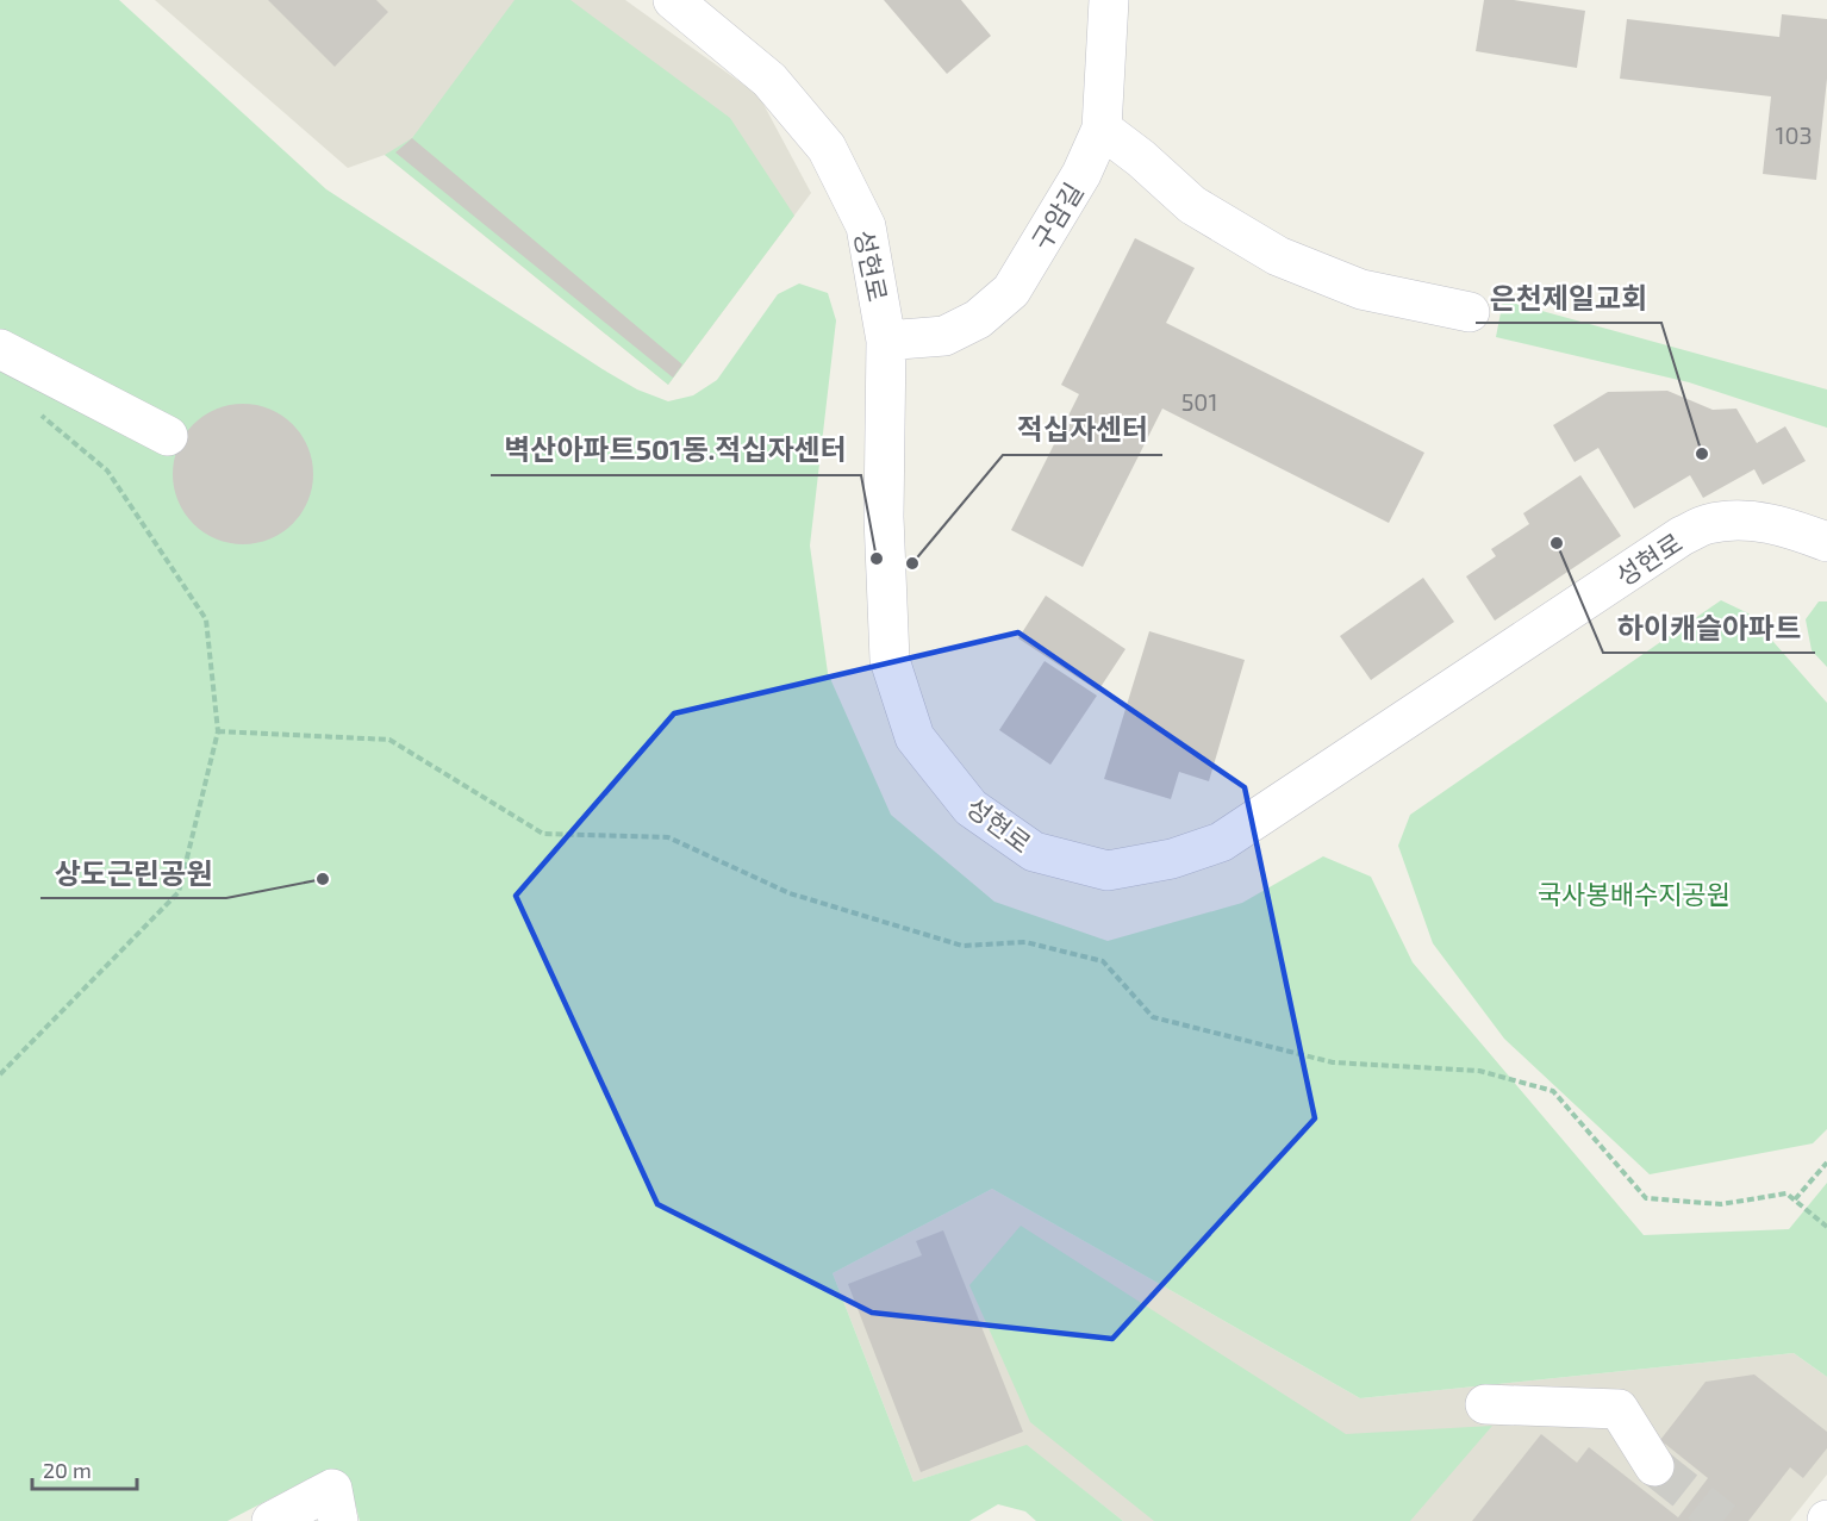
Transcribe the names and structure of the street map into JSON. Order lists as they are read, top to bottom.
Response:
{
  "streets": {
    "street": ["구암길", "성현로"]
  },
  "crossings": [
    ["구암길", "성현로"]
  ],
  "parks": ["국사봉배수지공원"],
  "places": [
    "은천제일교회",
    "하이캐슬아파트",
    "벽산아파트501동.적십자센터",
    "적십자센터",
    "상도근린공원"
  ],
  "house_numbers": ["103", "501"],
  "scale_bar": "20 m"
}
